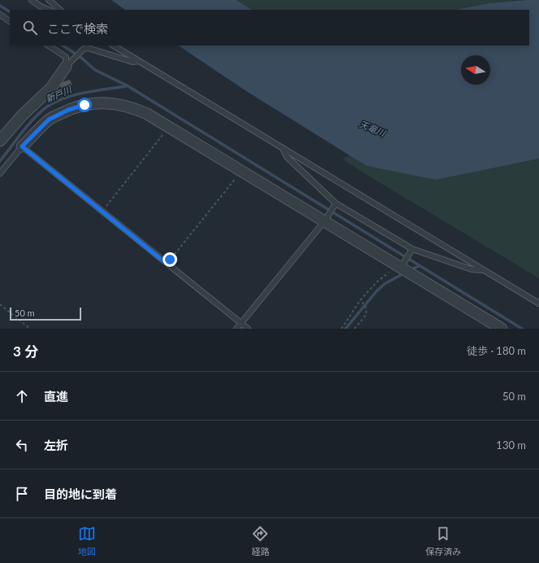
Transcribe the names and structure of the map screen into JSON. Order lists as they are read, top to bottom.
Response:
{
  "water": ["新戸川", "天竜川"],
  "scale_bar": "50 m",
  "north": "left",
  "page": {
    "search": "ここで検索",
    "scale": "50 m",
    "heading": ["3 分", "徒歩 · 180 m"],
    "list": [
      ["直進", "50 m"],
      ["左折", "130 m"],
      "目的地に到着"
    ],
    "nav": ["地図", "経路", "保存済み"]
  }
}
